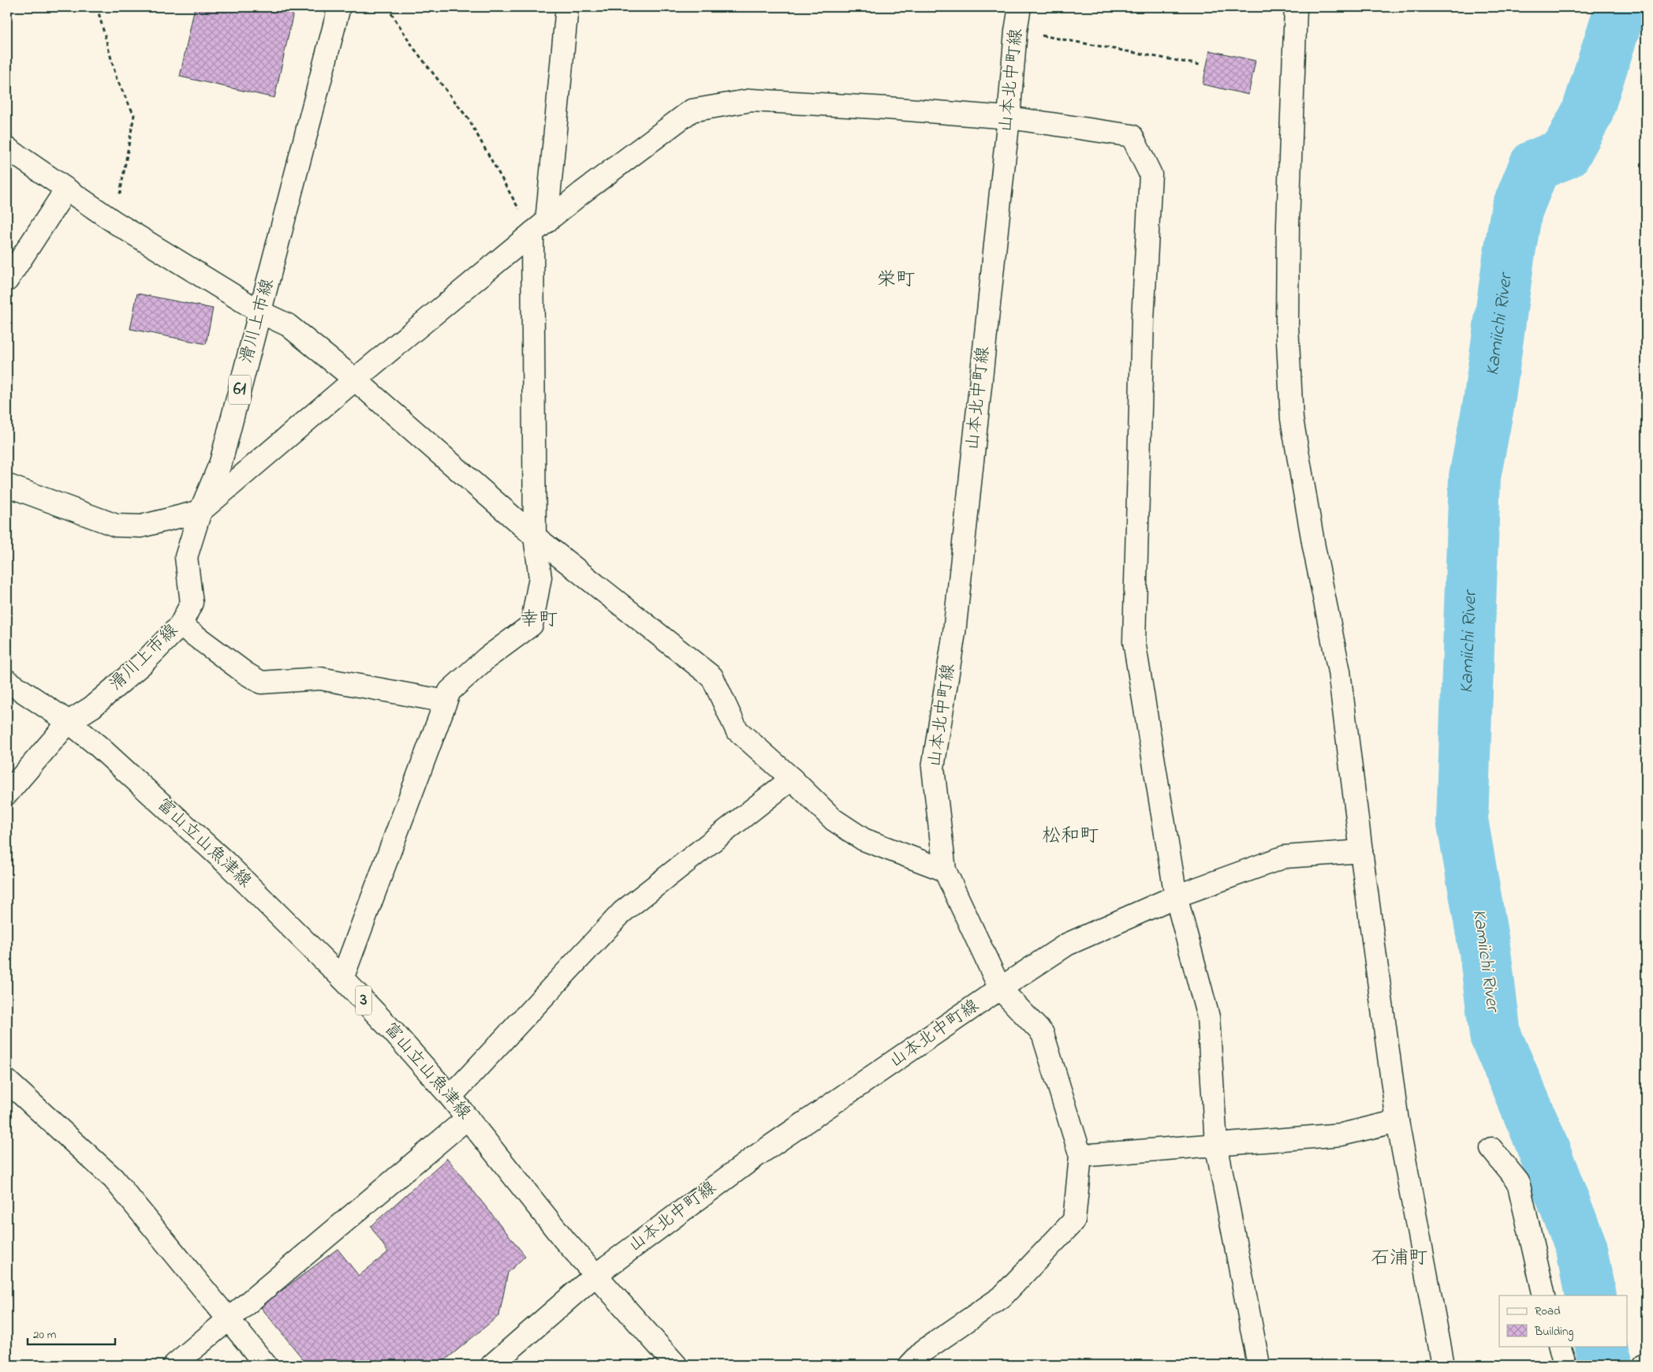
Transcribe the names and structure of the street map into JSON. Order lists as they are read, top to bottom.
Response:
{
  "streets": {
    "street": [
      "山本北中町線",
      "滑川上市線",
      "61",
      "富山立山魚津線",
      "3"
    ]
  },
  "crossings": [
    ["山本北中町線", "富山立山魚津線"],
    ["滑川上市線", "富山立山魚津線"]
  ],
  "districts": [
    "栄町",
    "幸町",
    "松和町",
    "石浦町"
  ],
  "water": ["Kamiichi River"],
  "legend": ["Road", "Building"],
  "scale_bar": "20 m"
}
